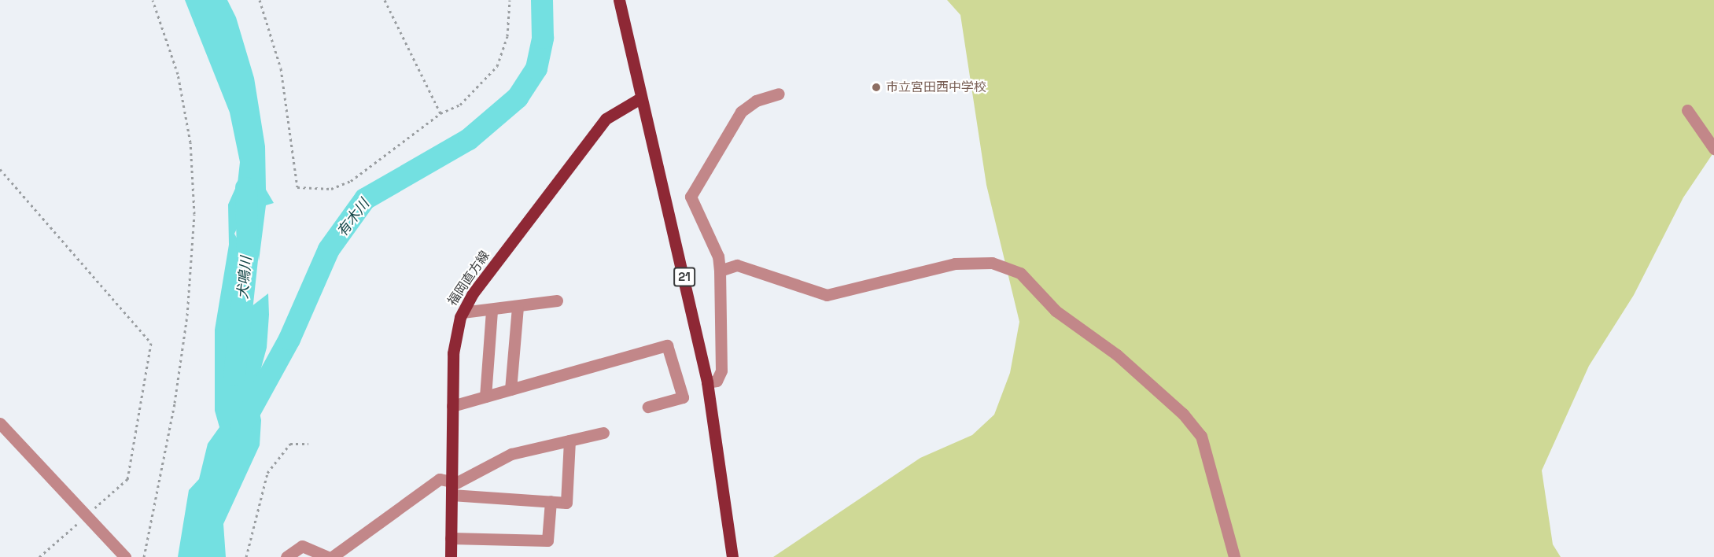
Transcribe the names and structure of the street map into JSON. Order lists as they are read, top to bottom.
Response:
{
  "streets": {
    "main road": ["21", "福岡直方線"]
  },
  "crossings": [
    ["21", "福岡直方線"]
  ],
  "water": ["有木川", "犬鳴川"],
  "places": ["市立宮田西中学校"]
}
